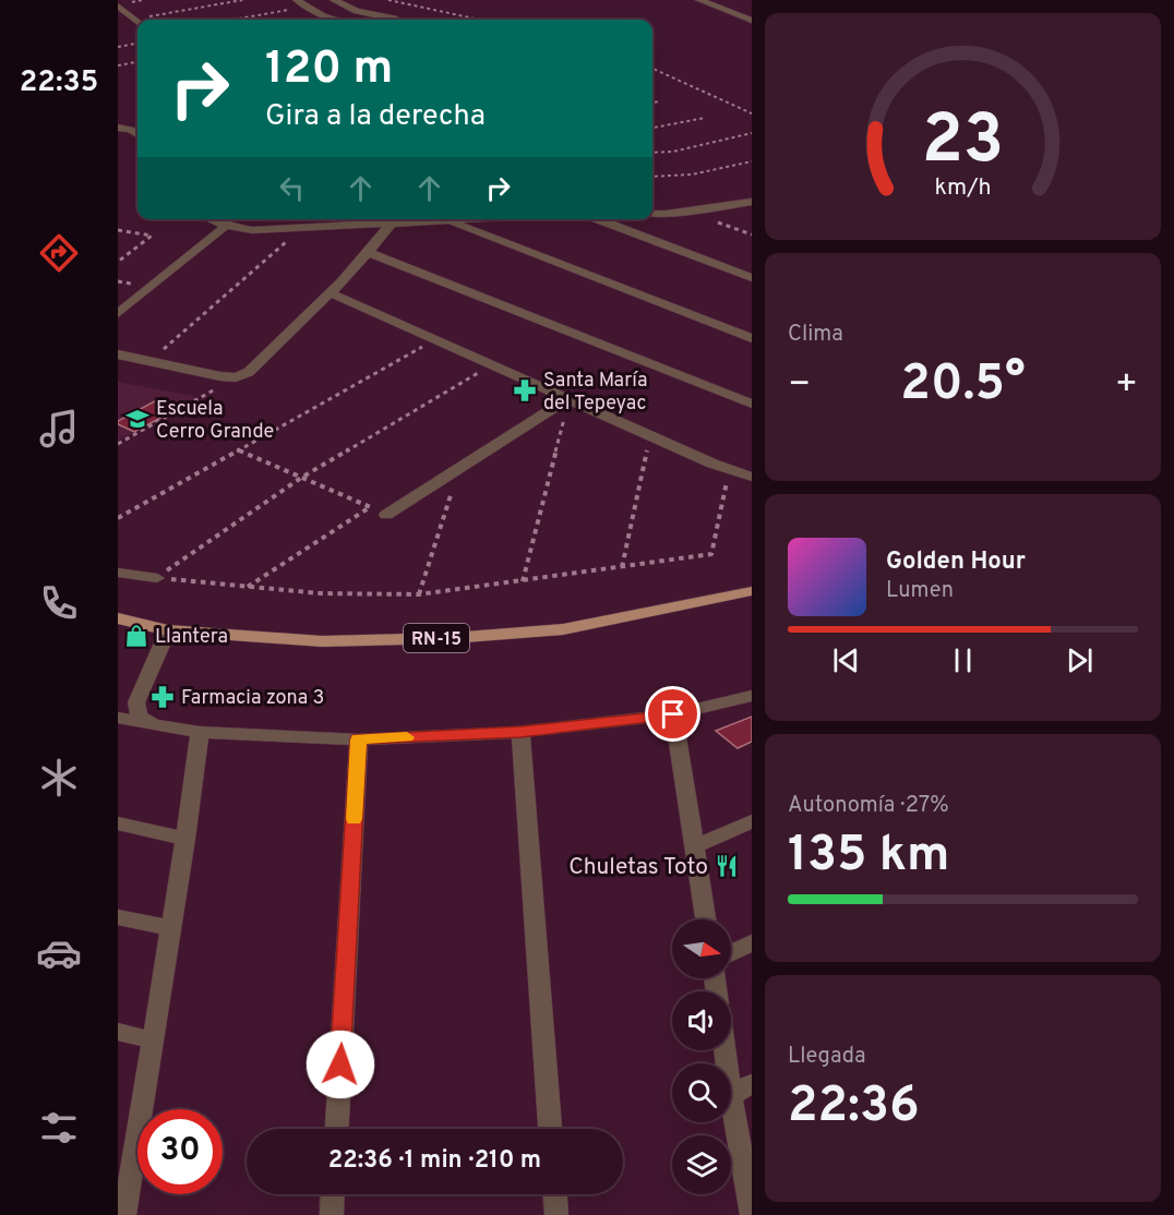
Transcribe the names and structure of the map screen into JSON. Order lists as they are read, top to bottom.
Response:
{
  "streets": {
    "main road": ["RN-15"]
  },
  "places": {
    "pharmacy": ["Santa María del Tepeyac", "Farmacia zona 3"],
    "school or university": ["Escuela Cerro Grande"],
    "shop": ["Llantera"],
    "restaurant": ["Chuletas Toto"]
  },
  "north": "right",
  "page": {
    "tabs": "22:35",
    "turn": ["120 m", "Gira a la derecha"],
    "tile": [
      "Clima",
      ["Autonomía · 27%", "135 km"],
      ["Llegada", "22:36"]
    ],
    "heat": ["−", "20.5°", "+"],
    "song": ["Golden Hour", "Lumen"],
    "limit": "30",
    "trip": "22:36 · 1 min · 210 m",
    "gauge": ["23", "km/h"]
  }
}
